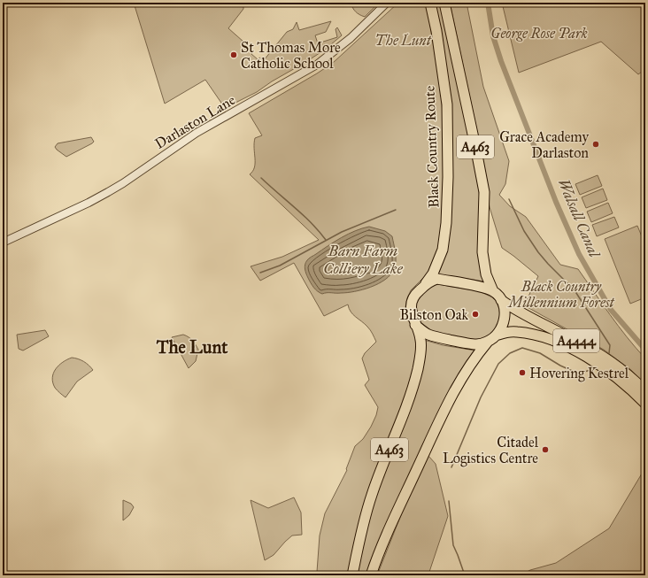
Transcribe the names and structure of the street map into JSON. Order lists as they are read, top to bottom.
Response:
{
  "streets": {
    "highway": ["Black Country Route", "A463", "A4444"],
    "street": ["Darlaston Lane"]
  },
  "crossings": [
    ["Black Country Route", "A463"],
    ["Black Country Route", "A4444"],
    ["A463", "A4444"]
  ],
  "districts": ["The Lunt"],
  "water": ["Walsall Canal", "Barn Farm Colliery Lake"],
  "parks": ["George Rose Park", "The Lunt", "Black Country Millennium Forest"],
  "places": [
    "St Thomas More Catholic School",
    "Grace Academy Darlaston",
    "Bilston Oak",
    "Hovering Kestrel",
    "Citadel Logistics Centre"
  ]
}
